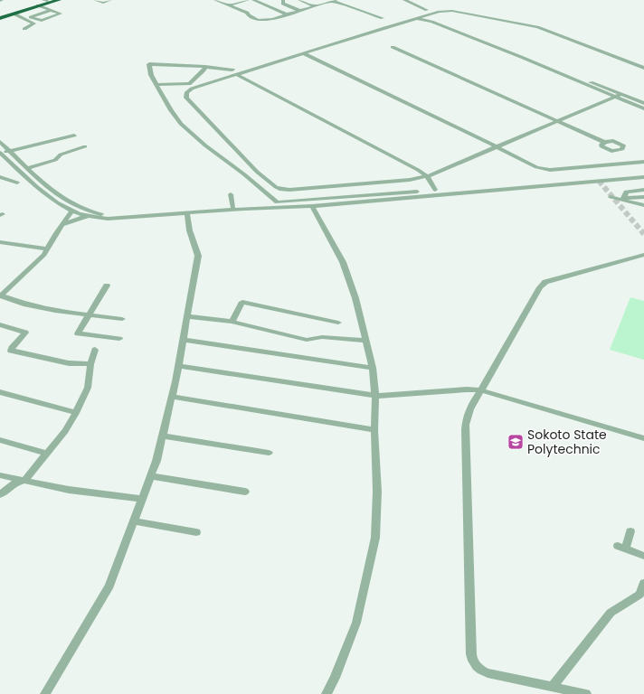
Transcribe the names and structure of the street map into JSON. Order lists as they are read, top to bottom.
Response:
{
  "places": {
    "school or university": ["Sokoto State Polytechnic"]
  }
}
